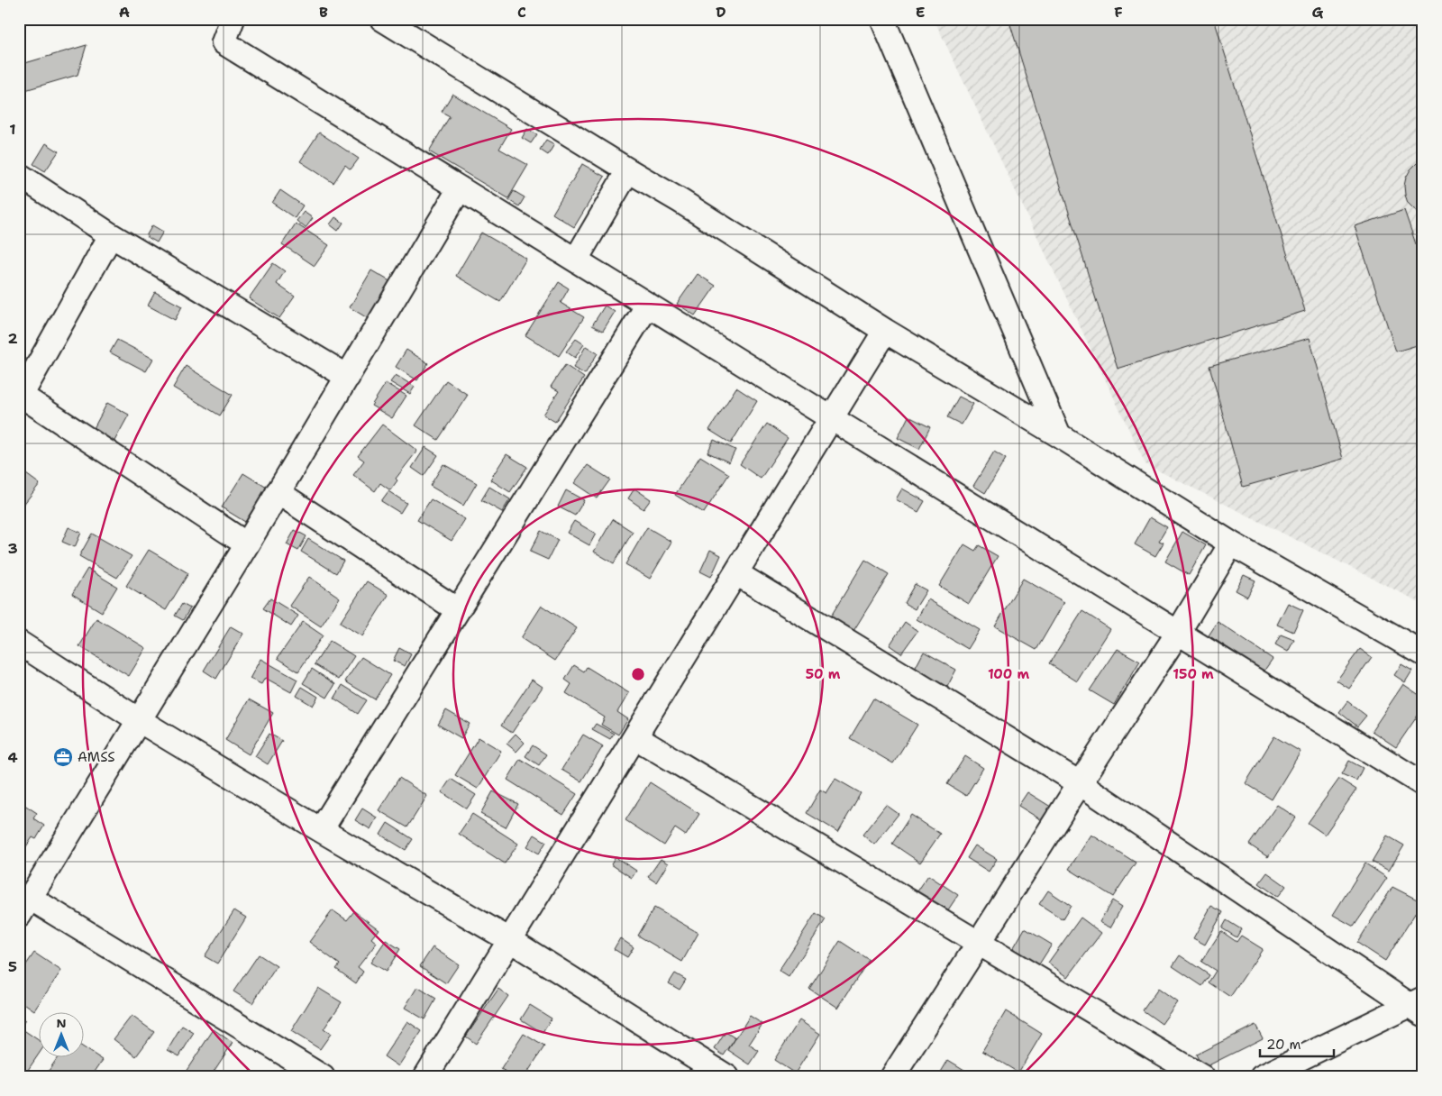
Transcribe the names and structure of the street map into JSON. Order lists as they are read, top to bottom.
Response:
{
  "places": {
    "office": ["AMSS"]
  },
  "scale_bar": "20 m",
  "north": "top",
  "grid": {
    "columns": [
      "A",
      "B",
      "C",
      "D",
      "E",
      "F",
      "G"
    ],
    "rows": [
      "1",
      "2",
      "3",
      "4",
      "5"
    ]
  },
  "rings": ["50 m", "100 m", "150 m"]
}
